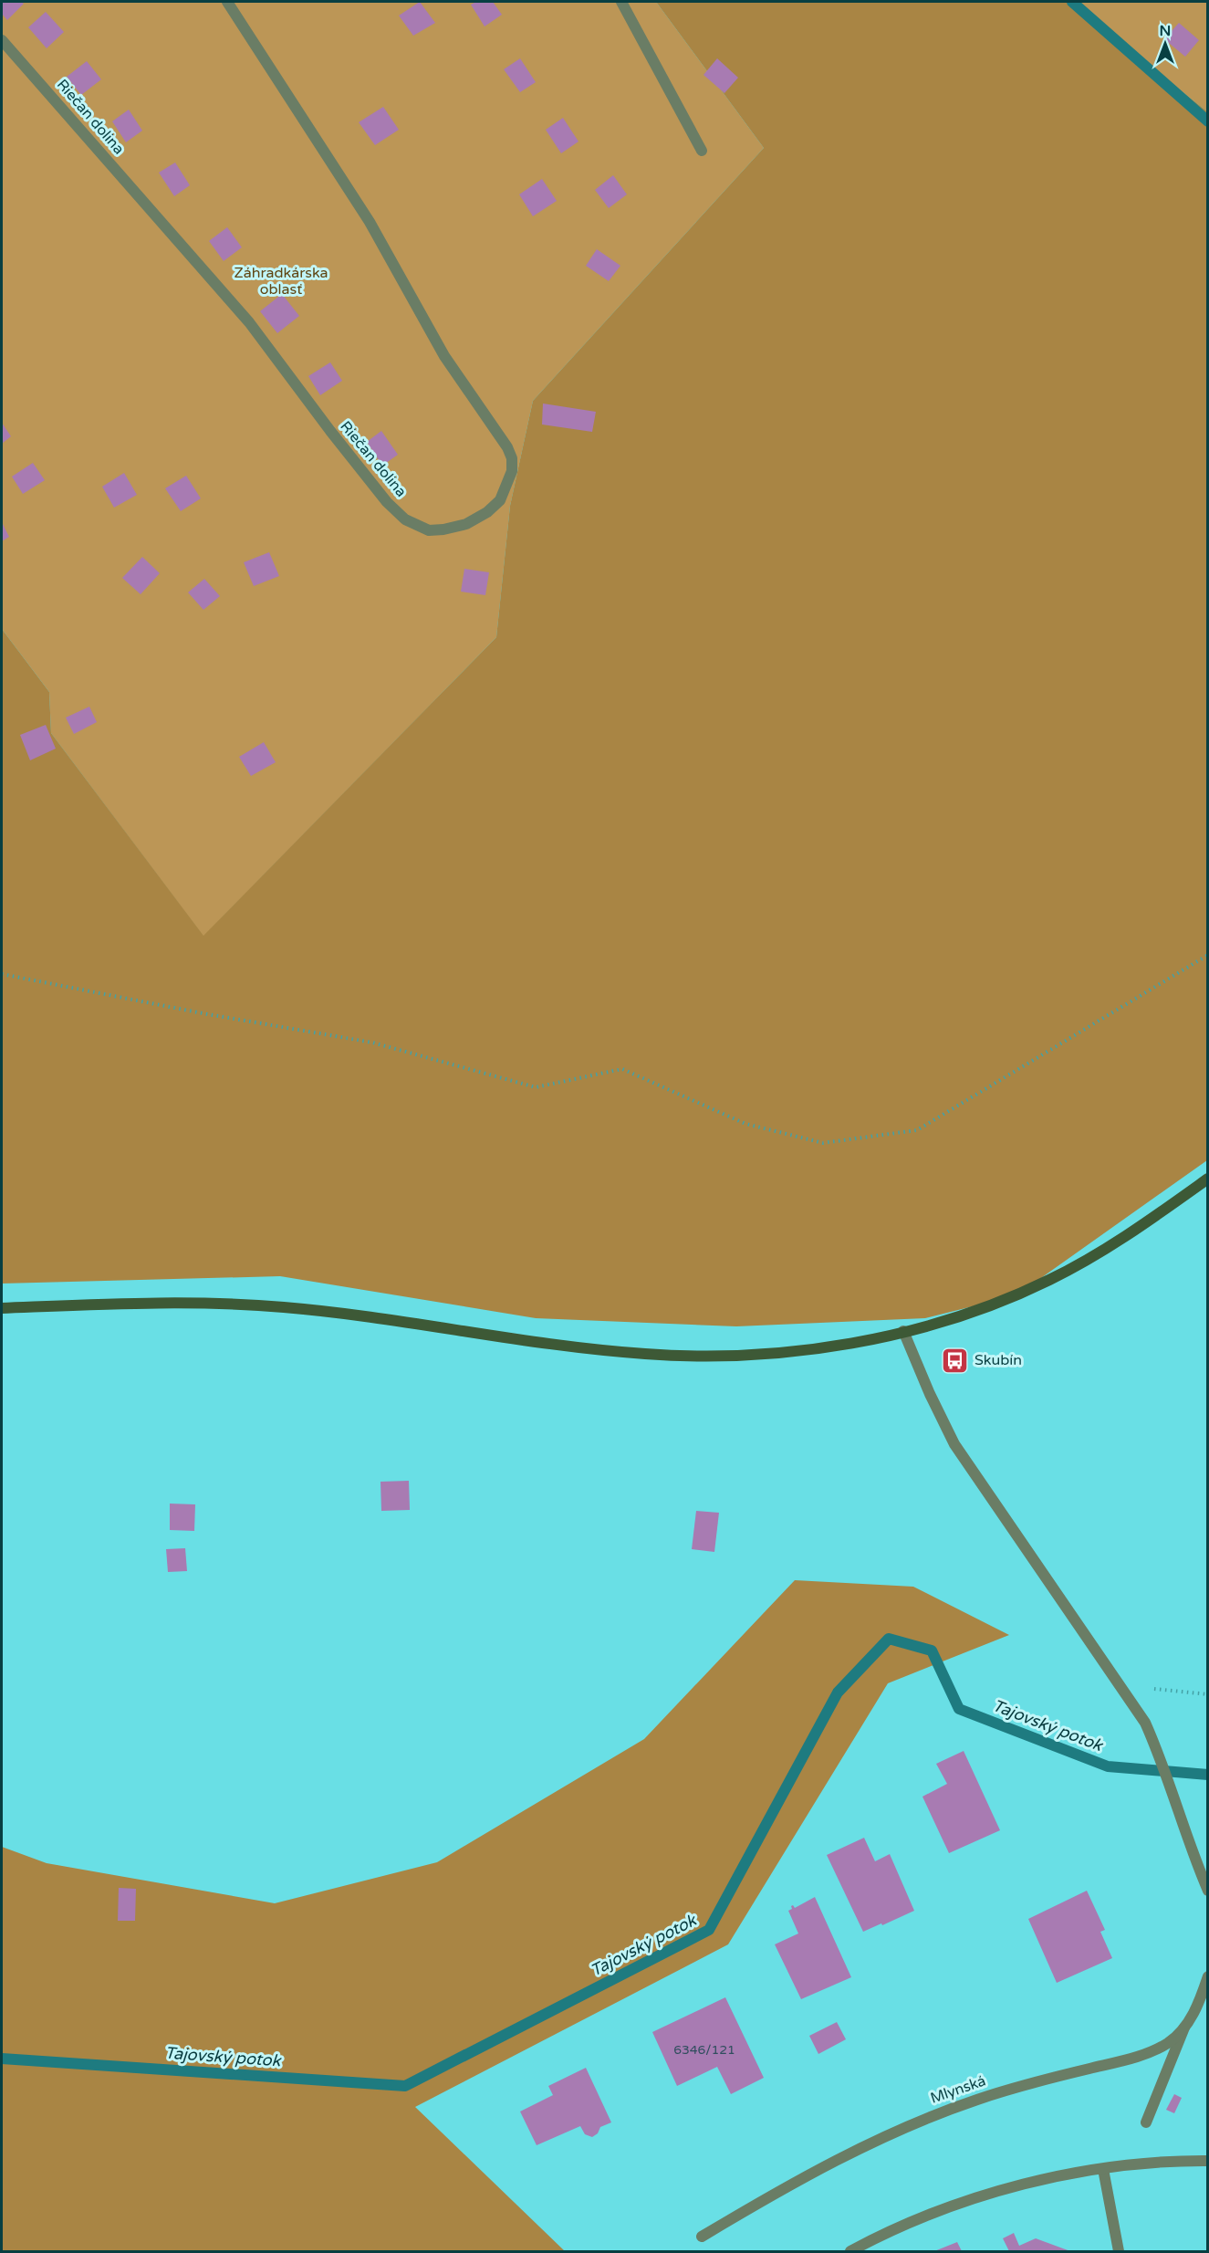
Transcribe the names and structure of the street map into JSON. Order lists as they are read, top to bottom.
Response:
{
  "streets": {
    "street": ["Riečan dolina", "Mlynská"]
  },
  "water": ["Tajovský potok"],
  "parks": ["Záhradkárska oblasť"],
  "places": {
    "bus stop": ["Skubín"]
  },
  "house_numbers": ["6346/121"],
  "north": "top"
}
